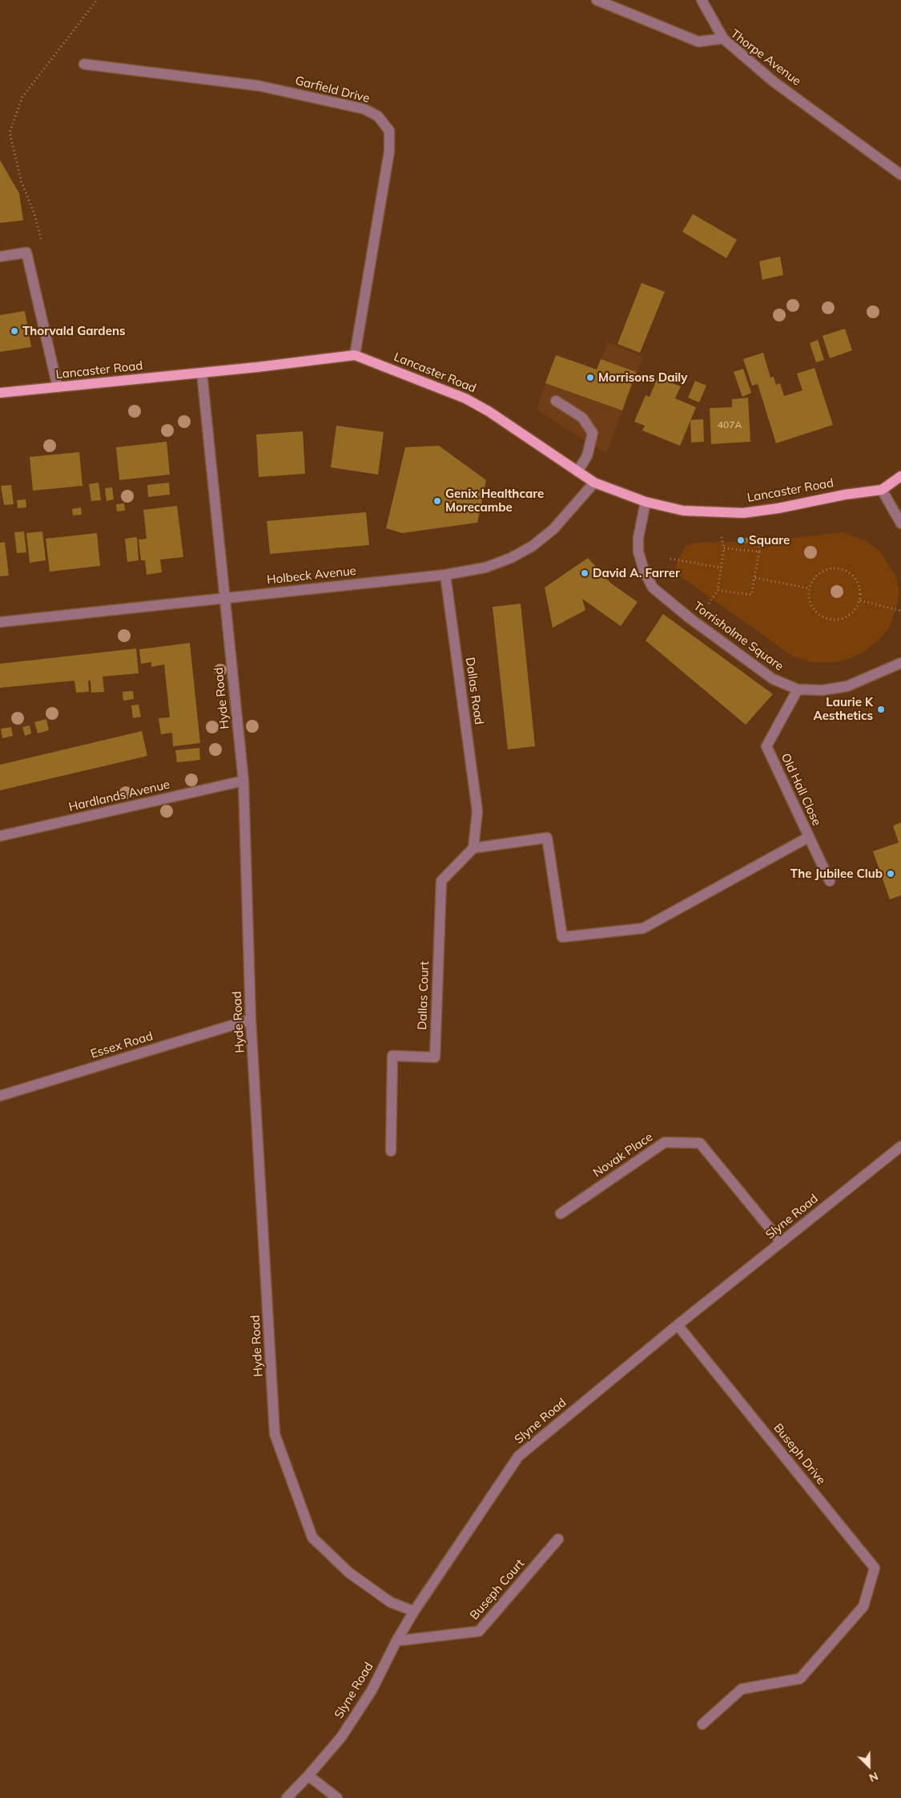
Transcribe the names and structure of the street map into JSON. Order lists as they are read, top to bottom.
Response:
{
  "streets": {
    "main road": ["Lancaster Road"],
    "street": [
      "Thorpe Avenue",
      "Garfield Drive",
      "Holbeck Avenue",
      "Torrisholme Square",
      "Dallas Road",
      "Hyde Road",
      "Old Hall Close",
      "Hardlands Avenue",
      "Dallas Court",
      "Essex Road",
      "Novak Place",
      "Slyne Road",
      "Buseph Drive",
      "Buseph Court"
    ]
  },
  "crossings": [
    ["Garfield Drive", "Lancaster Road"],
    ["Lancaster Road", "Holbeck Avenue"],
    ["Lancaster Road", "Torrisholme Square"],
    ["Lancaster Road", "Hyde Road"],
    ["Holbeck Avenue", "Dallas Road"],
    ["Holbeck Avenue", "Hyde Road"],
    ["Torrisholme Square", "Old Hall Close"],
    ["Dallas Road", "Dallas Court"],
    ["Hyde Road", "Hardlands Avenue"],
    ["Hyde Road", "Essex Road"],
    ["Hyde Road", "Slyne Road"],
    ["Novak Place", "Slyne Road"],
    ["Slyne Road", "Buseph Drive"],
    ["Slyne Road", "Buseph Court"]
  ],
  "places": [
    "Thorvald Gardens",
    "Morrisons Daily",
    "Genix Healthcare Morecambe",
    "Square",
    "David A. Farrer",
    "Laurie K Aesthetics",
    "The Jubilee Club"
  ],
  "house_numbers": ["407A"],
  "north": "bottom right"
}
